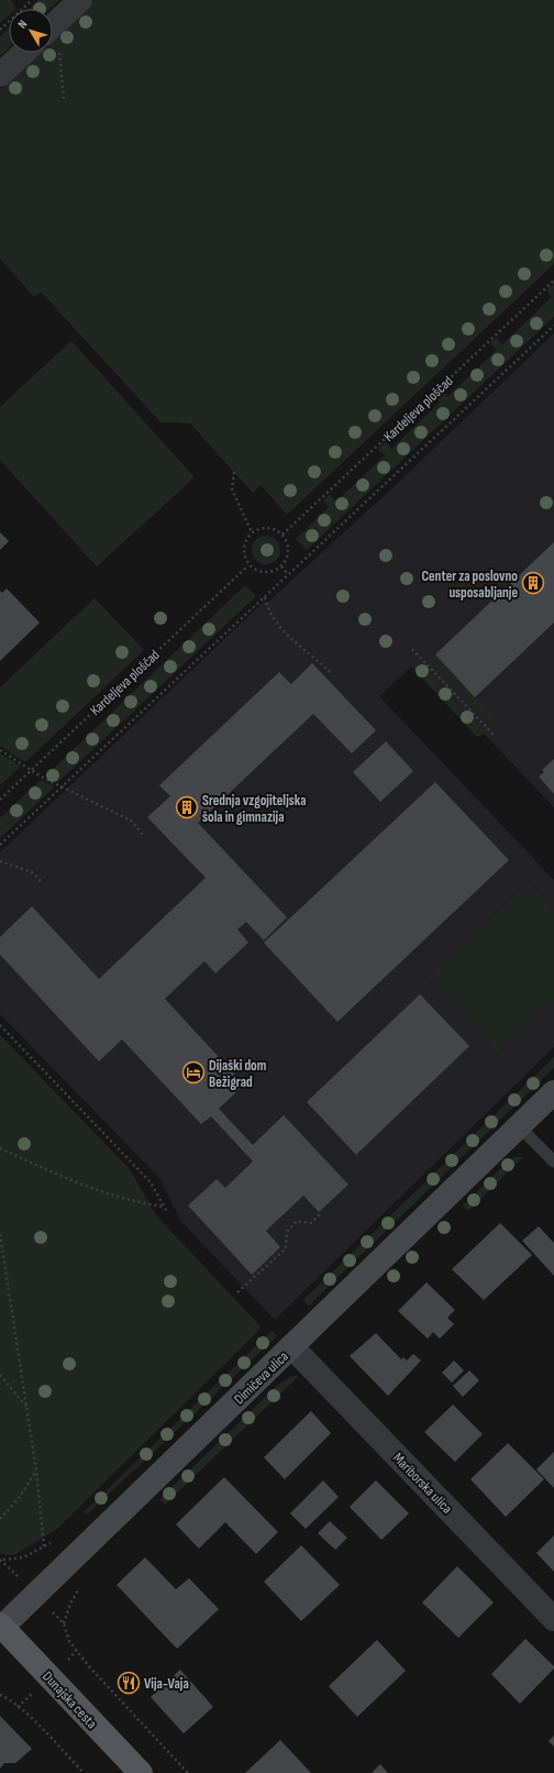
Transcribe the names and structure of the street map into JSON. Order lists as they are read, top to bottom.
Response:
{
  "streets": {
    "main road": ["Dunajska cesta"],
    "street": ["Dimičeva ulica", "Mariborska ulica"],
    "path": ["Kardeljeva ploščad"]
  },
  "crossings": [
    ["Dimičeva ulica", "Mariborska ulica"],
    ["Dimičeva ulica", "Dunajska cesta"]
  ],
  "places": {
    "building": ["Center za poslovno usposabljanje", "Srednja vzgojiteljska šola in gimnazija"],
    "hotel": ["Dijaški dom Bežigrad"],
    "restaurant": ["Vija-Vaja"]
  },
  "north": "top left"
}
